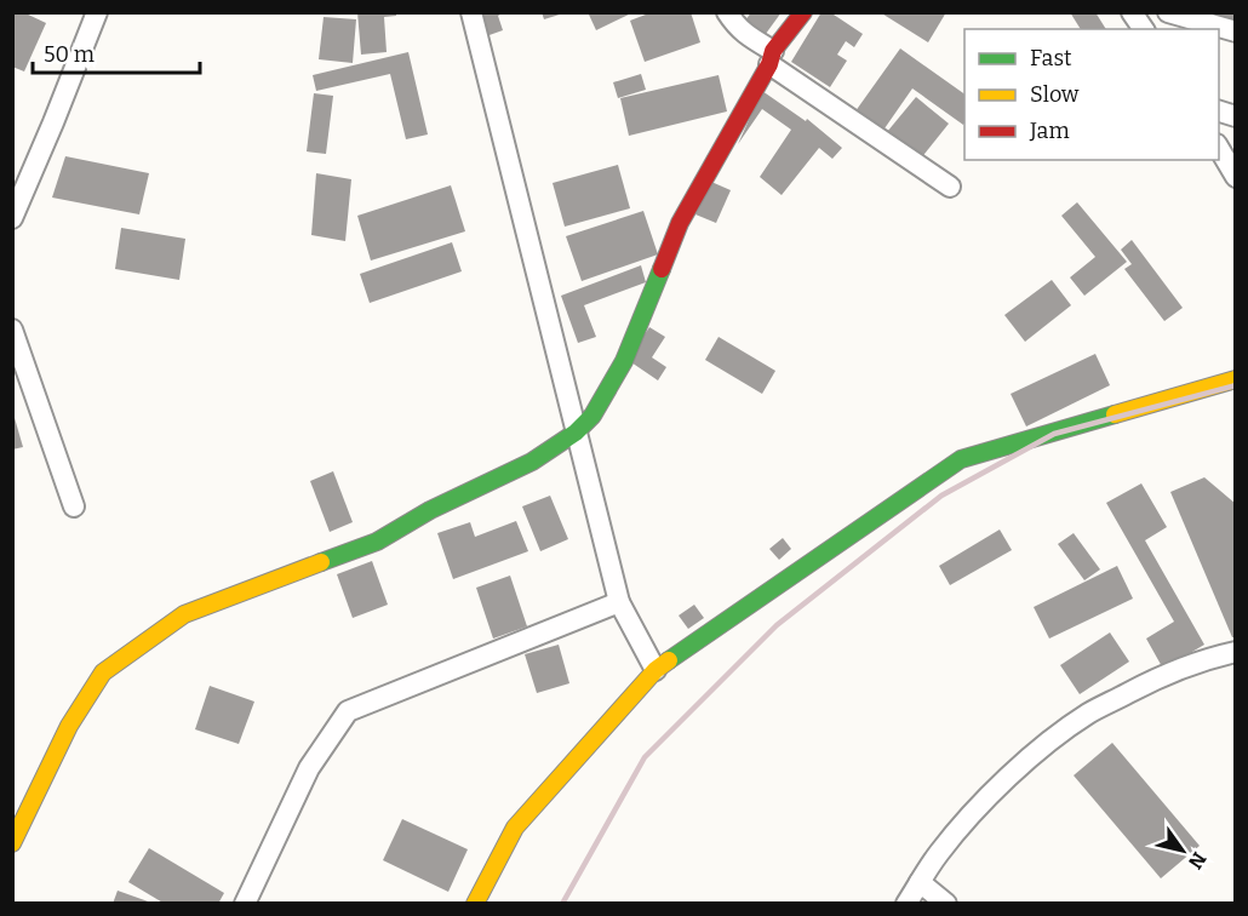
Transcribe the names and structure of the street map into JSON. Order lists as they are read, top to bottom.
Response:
{
  "legend": ["Fast", "Slow", "Jam"],
  "scale_bar": "50 m",
  "north": "bottom right"
}
